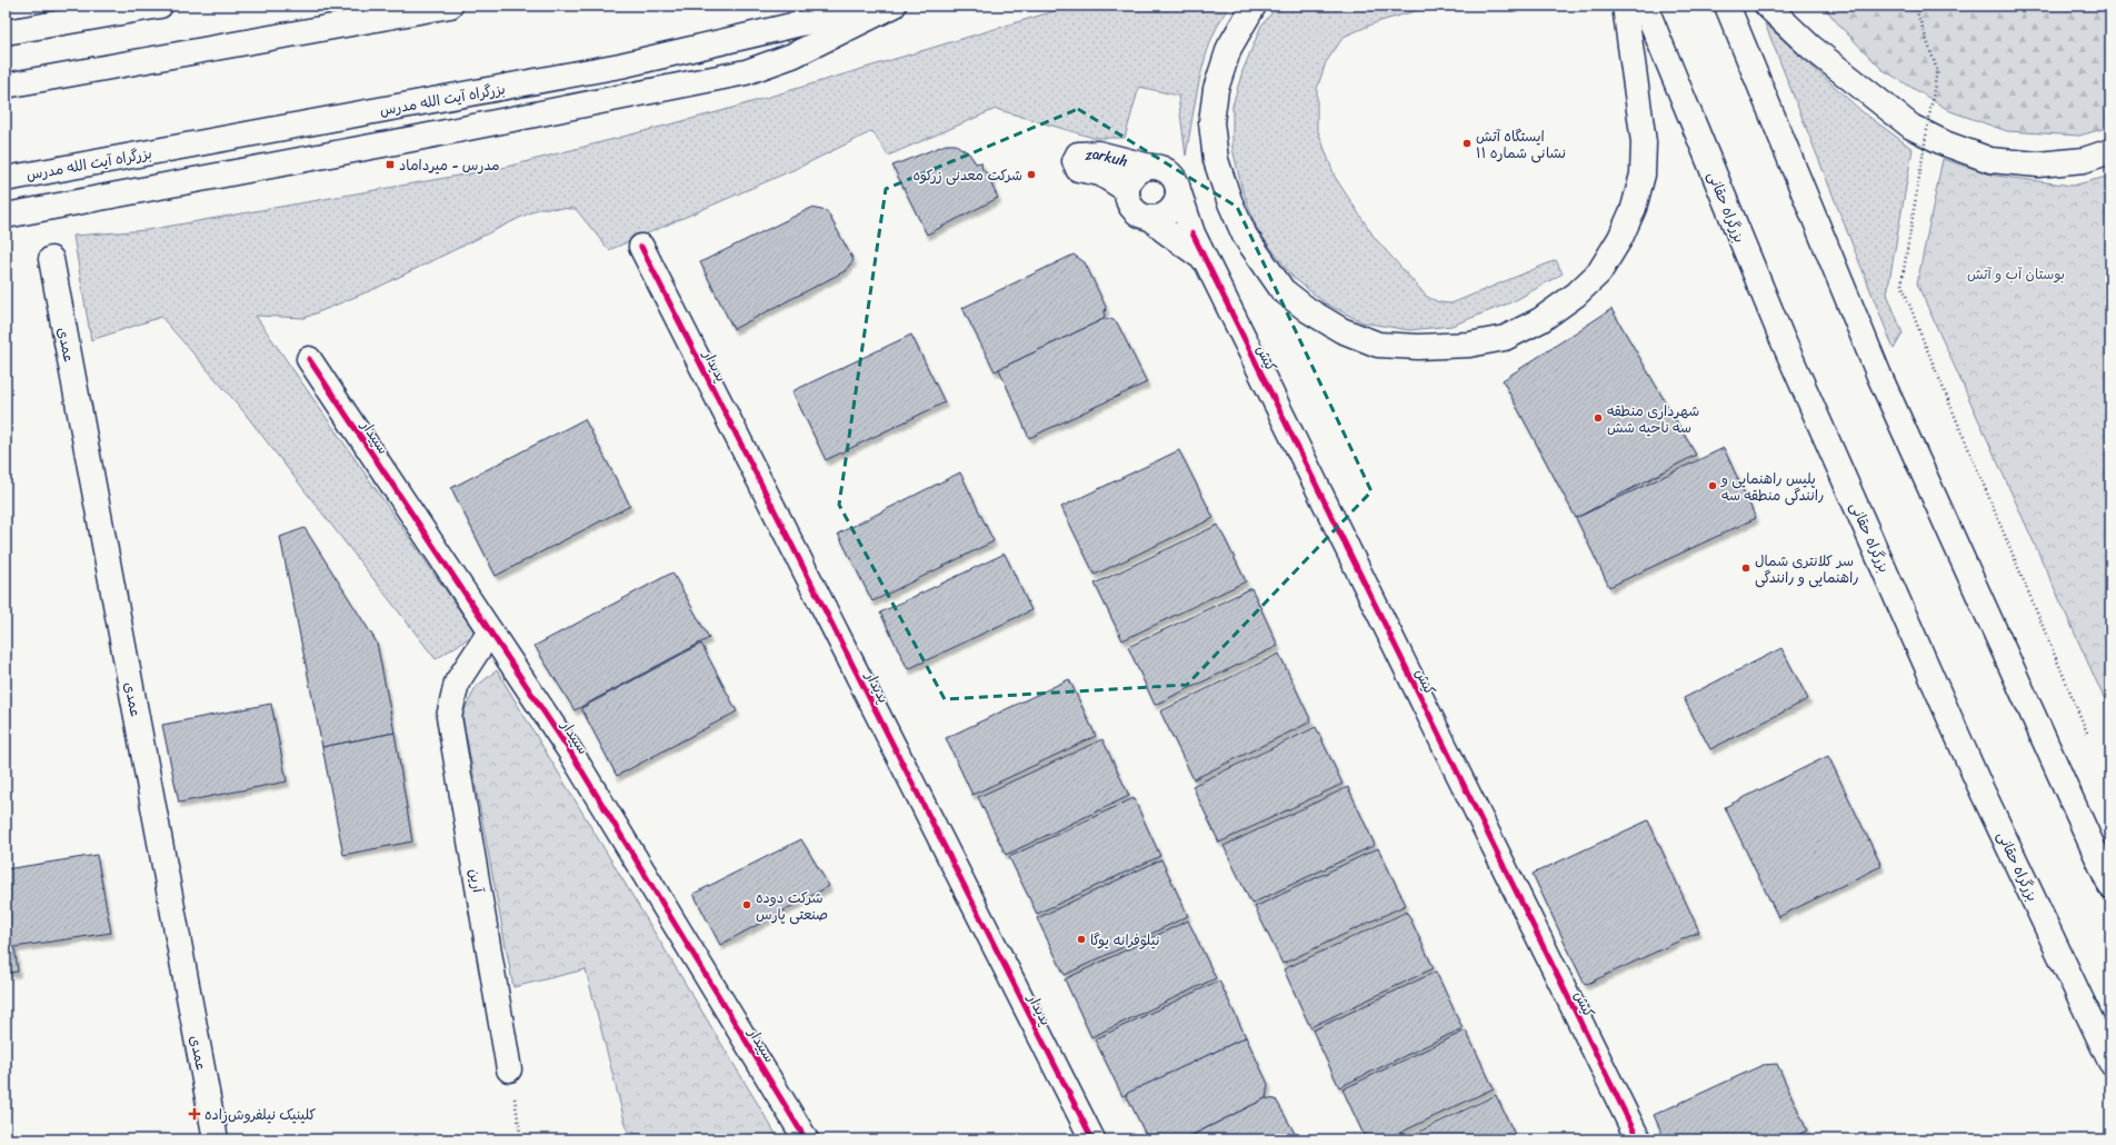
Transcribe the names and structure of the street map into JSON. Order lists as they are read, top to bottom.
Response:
{
  "streets": {
    "main road": [
      "بزرگراه آیت الله مدرس",
      "zarkuh",
      "بزرگراه حقانی",
      "عمدی",
      "کیش",
      "پدیدار",
      "سپیدار",
      "آرین"
    ]
  },
  "crossings": [
    ["zarkuh", "کیش"],
    ["سپیدار", "آرین"]
  ],
  "parks": ["بوستان آب و آتش"],
  "places": {
    "other": [
      "ایستگاه آتش نشانی شماره ۱۱",
      "شرکت معدنی زرکوه",
      "شهرداری منطقه سه ناحیه شش",
      "پلیس راهنمایی و رانندگی منطقه سه",
      "سر کلانتری شمال راهنمایی و رانندگی",
      "شرکت دوده صنعتی پارس",
      "نیلوفرانه یوگا"
    ],
    "transit": ["مدرس - میرداماد"],
    "health": ["کلینیک نیلفروش‌زاده"]
  }
}
